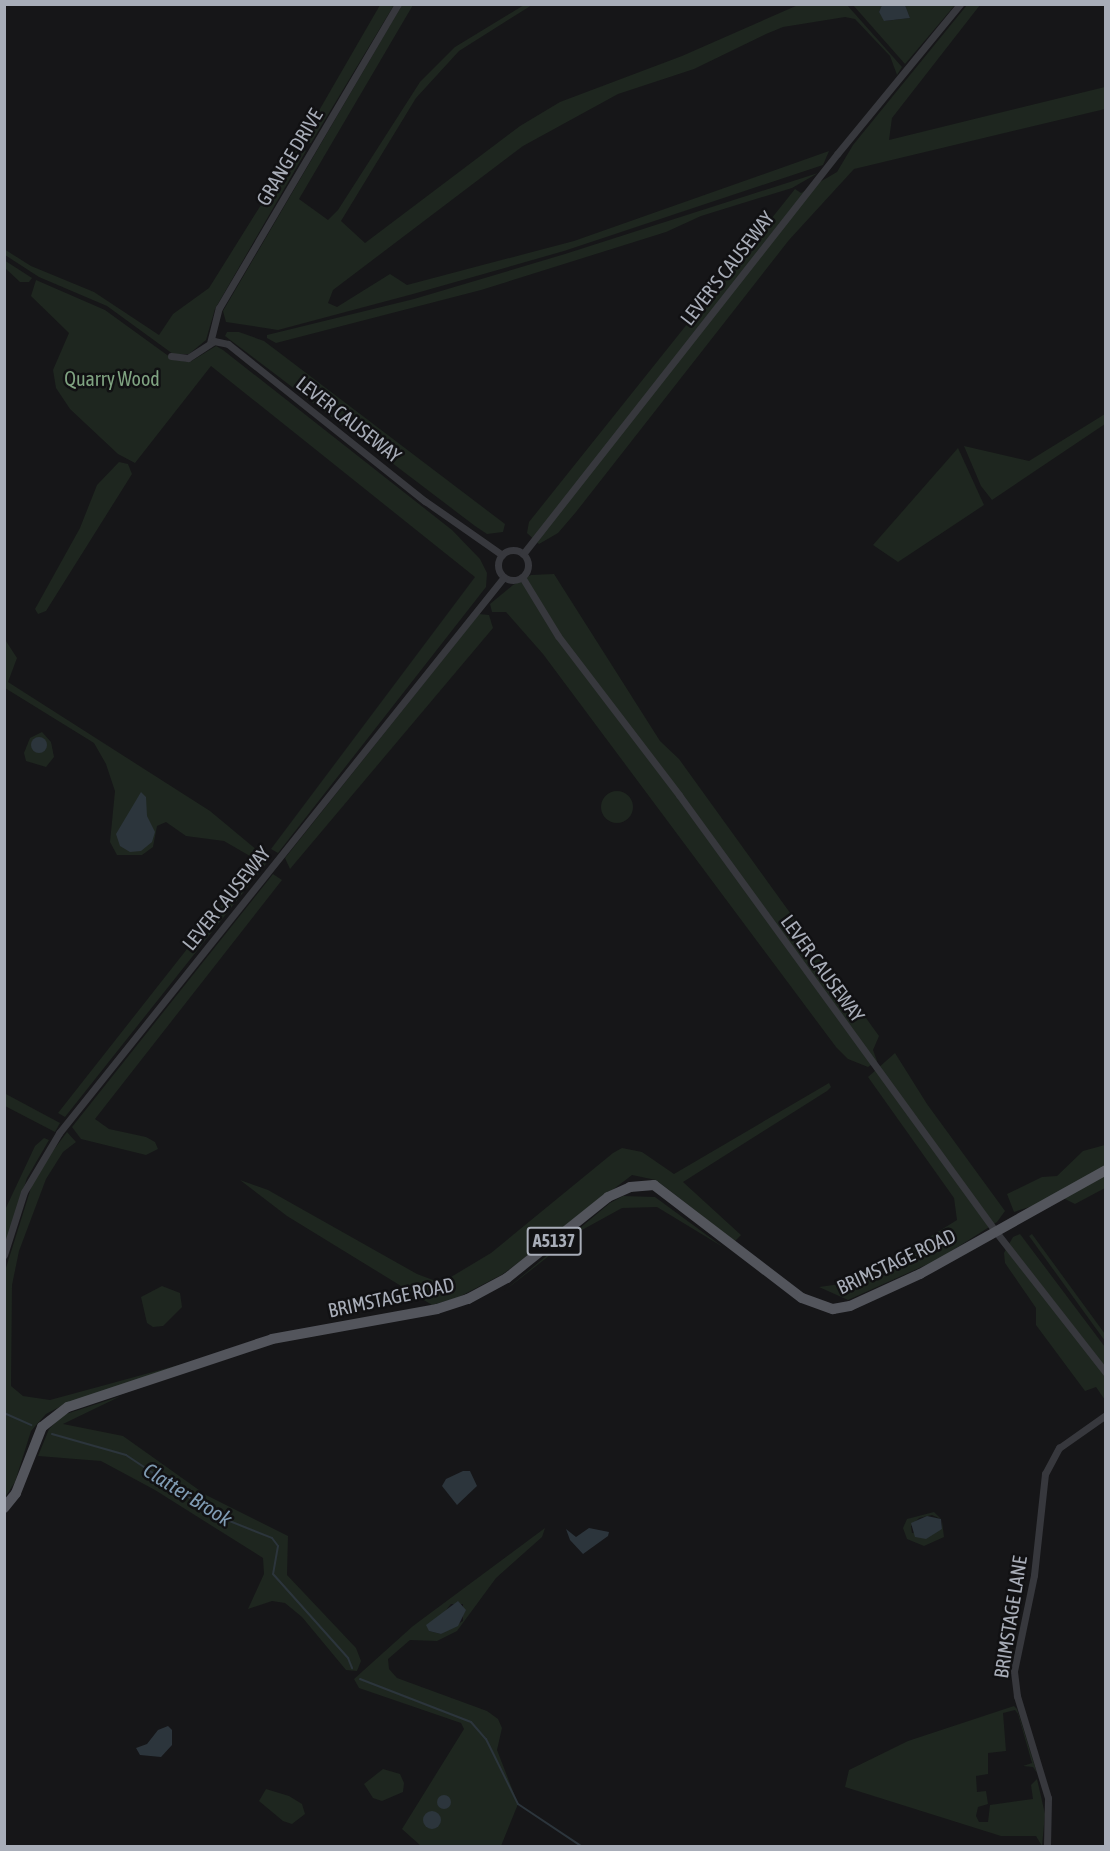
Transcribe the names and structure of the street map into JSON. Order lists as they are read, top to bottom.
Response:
{
  "streets": {
    "main road": ["A5137", "BRIMSTAGE ROAD"],
    "street": [
      "GRANGE DRIVE",
      "LEVER'S CAUSEWAY",
      "LEVER CAUSEWAY",
      "BRIMSTAGE LANE"
    ]
  },
  "crossings": [
    ["GRANGE DRIVE", "LEVER CAUSEWAY"],
    ["LEVER'S CAUSEWAY", "LEVER CAUSEWAY"],
    ["LEVER CAUSEWAY", "BRIMSTAGE ROAD"]
  ],
  "water": ["Clatter Brook"],
  "parks": ["Quarry Wood"]
}
